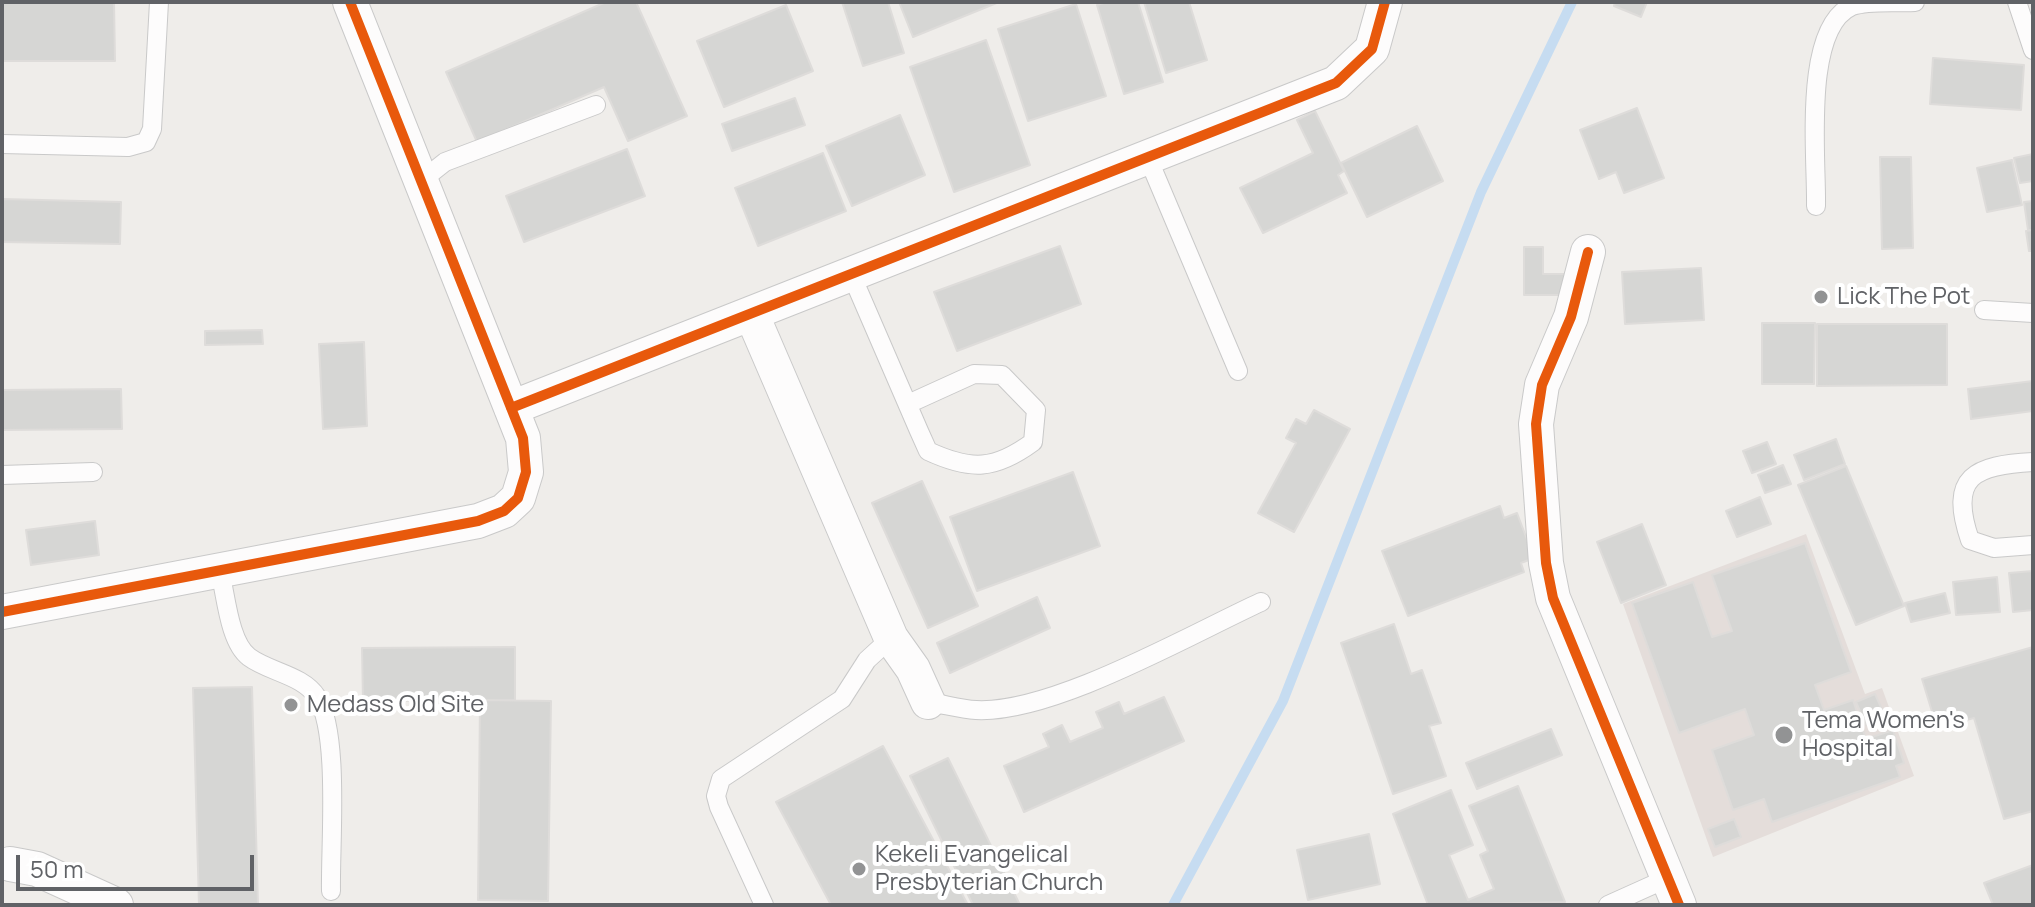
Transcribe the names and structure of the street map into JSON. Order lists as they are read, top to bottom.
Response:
{
  "places": [
    "Lick The Pot",
    "Medass Old Site",
    "Tema Women's Hospital",
    "Kekeli Evangelical Presbyterian Church"
  ],
  "scale_bar": "50 m"
}
